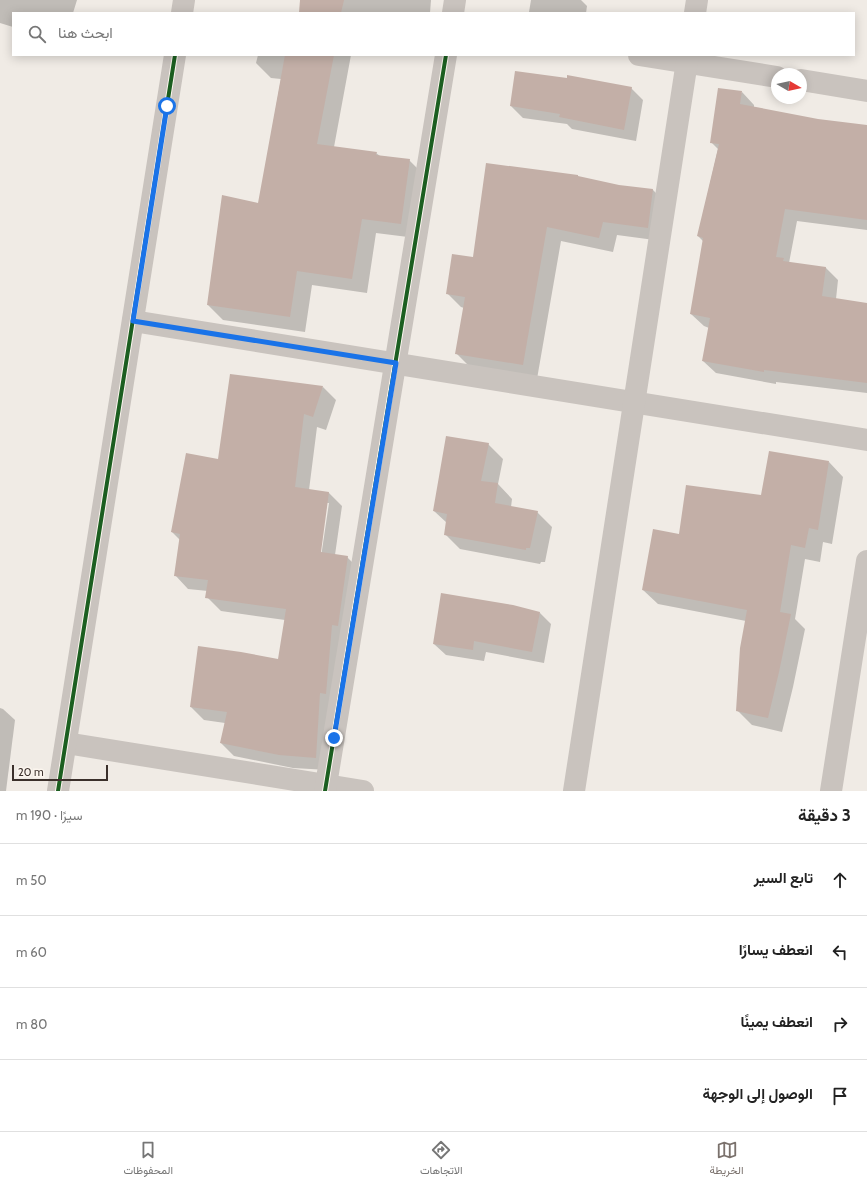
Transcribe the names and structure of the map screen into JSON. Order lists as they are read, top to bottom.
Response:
{
  "scale_bar": "20 m",
  "north": "right",
  "page": {
    "search": "ابحث هنا",
    "scale": "20 m",
    "heading": ["3 دقيقة", "سيرًا · 190 m"],
    "list": [
      ["تابع السير", "50 m"],
      ["انعطف يسارًا", "60 m"],
      ["انعطف يمينًا", "80 m"],
      "الوصول إلى الوجهة"
    ],
    "nav": ["الخريطة", "الاتجاهات", "المحفوظات"]
  }
}
